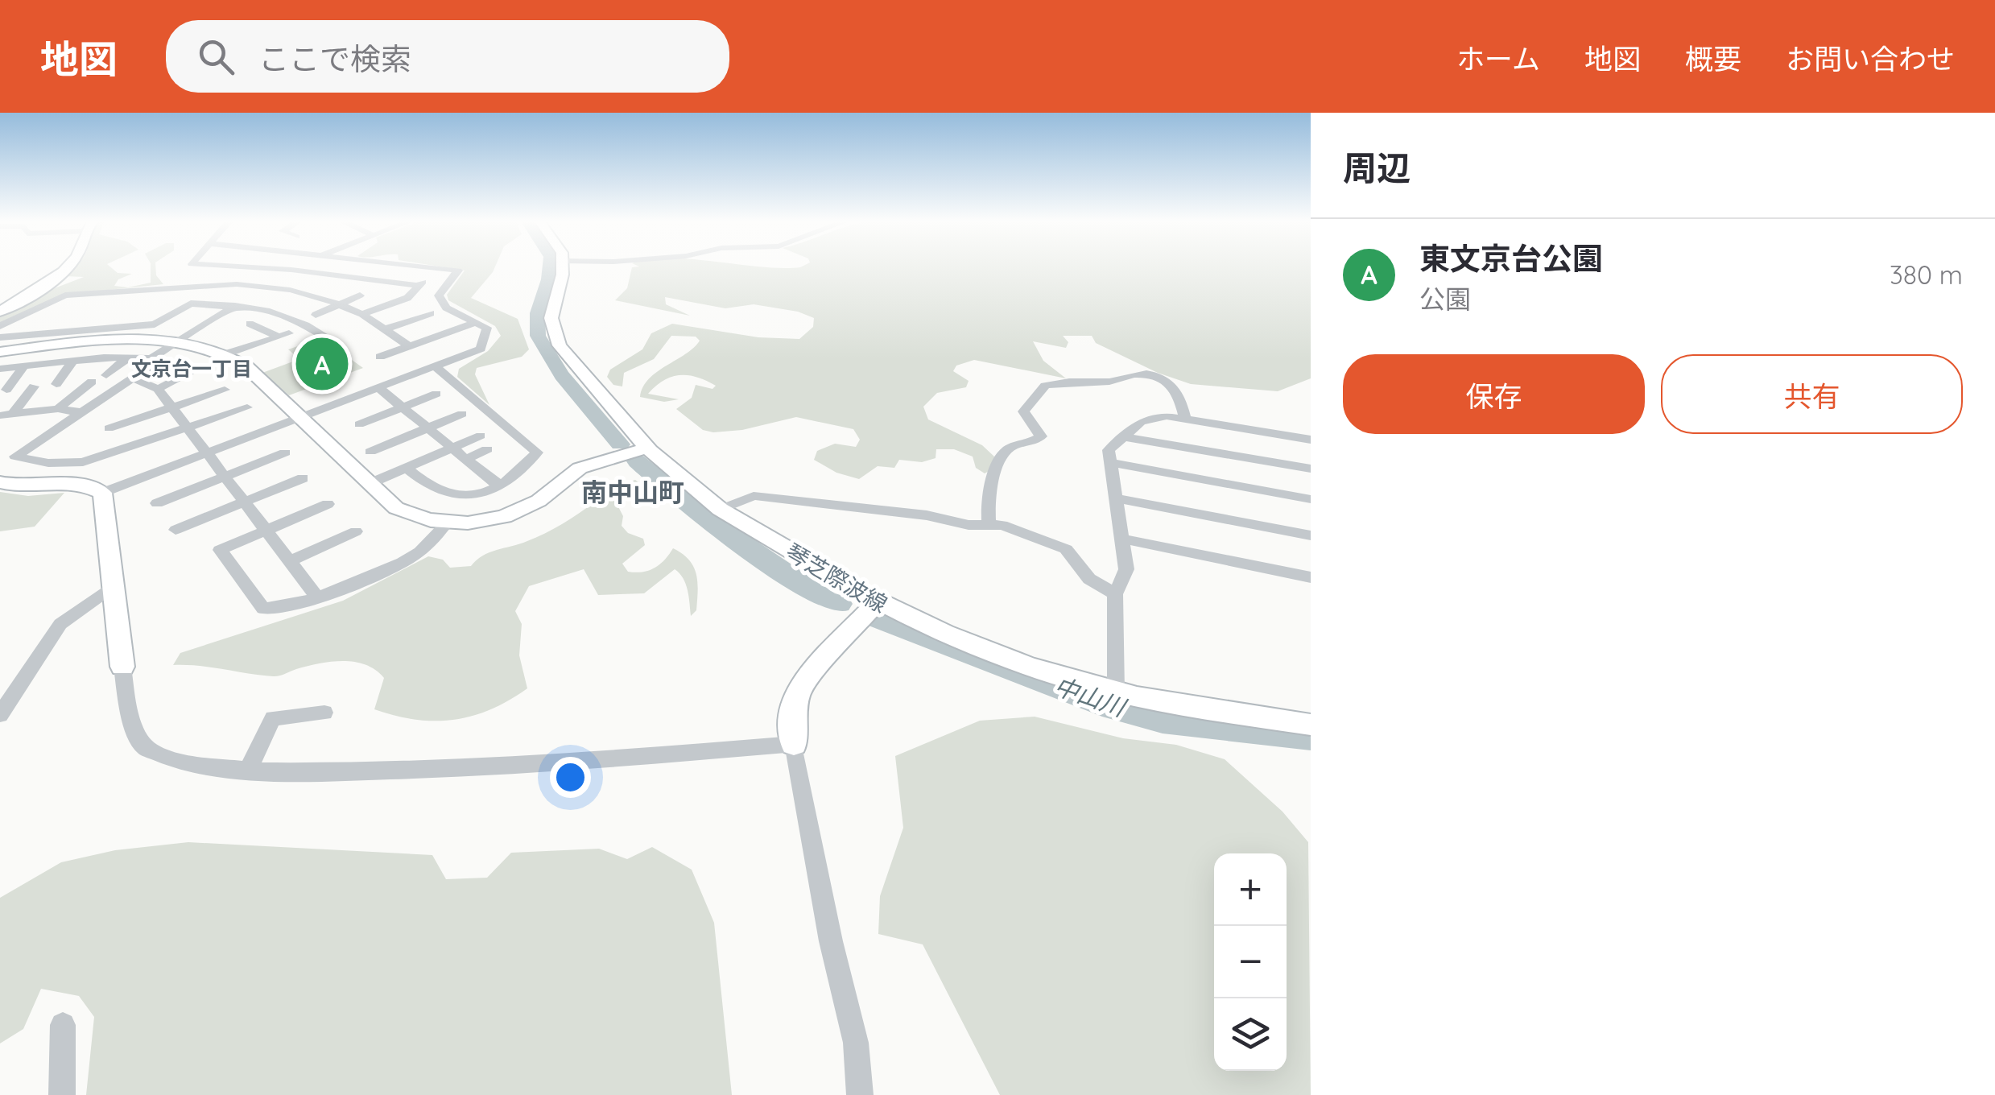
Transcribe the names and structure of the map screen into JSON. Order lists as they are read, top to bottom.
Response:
{
  "streets": {
    "street": ["琴芝際波線"]
  },
  "districts": ["文京台一丁目", "南中山町"],
  "water": ["中山川"],
  "page": {
    "header": "地図",
    "search": "ここで検索",
    "nav": [
      "ホーム",
      "地図",
      "概要",
      "お問い合わせ"
    ],
    "heading": "周辺",
    "list": [
      {
        "mark": "A",
        "name": "東文京台公園",
        "note": "公園",
        "value": "380 m"
      }
    ],
    "buttons": ["保存", "共有"],
    "pins": "A",
    "map_buttons": ["+", "−"]
  }
}
